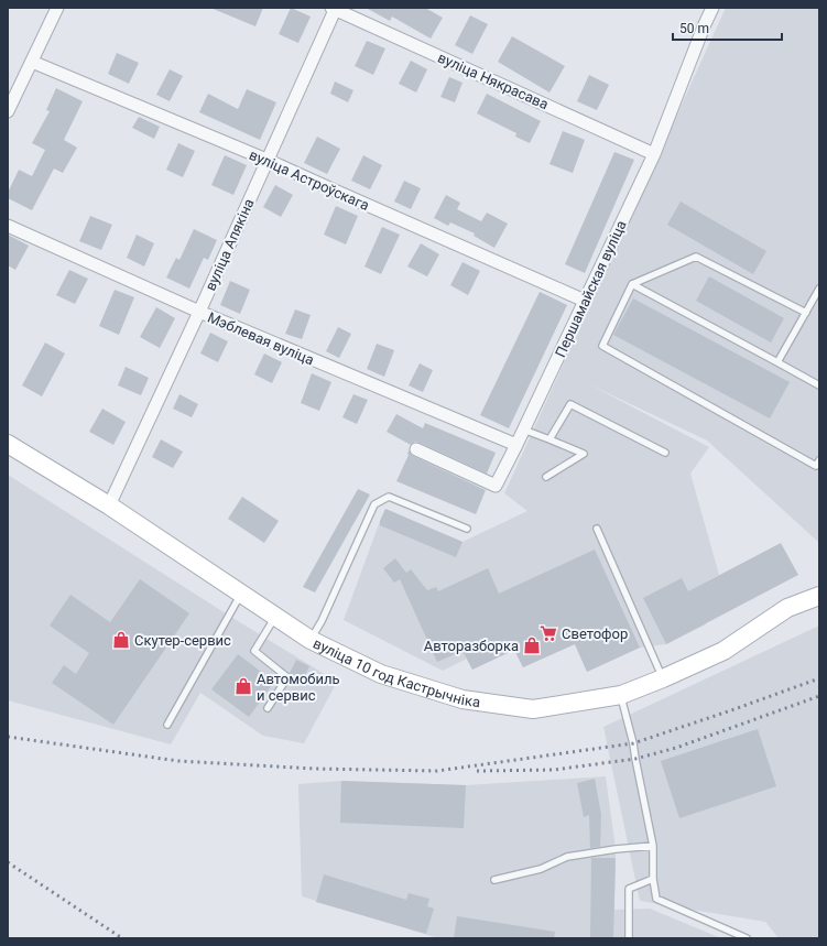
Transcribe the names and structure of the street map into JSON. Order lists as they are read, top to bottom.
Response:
{
  "streets": {
    "street": [
      "вуліца Някрасава",
      "вуліца Астроўскага",
      "вуліца Апякіна",
      "Першамайская вуліца",
      "Мэблевая вуліца",
      "вуліца 10 год Кастрычніка"
    ]
  },
  "crossings": [
    ["вуліца Някрасава", "вуліца Апякіна"],
    ["вуліца Някрасава", "Першамайская вуліца"],
    ["вуліца Астроўскага", "вуліца Апякіна"],
    ["вуліца Астроўскага", "Першамайская вуліца"],
    ["вуліца Апякіна", "Мэблевая вуліца"],
    ["вуліца Апякіна", "вуліца 10 год Кастрычніка"],
    ["Першамайская вуліца", "Мэблевая вуліца"]
  ],
  "places": {
    "supermarket": ["Светофор"],
    "shop": ["Скутер-сервис", "Авторазборка", "Автомобиль и сервис"]
  },
  "scale_bar": "50 m"
}
